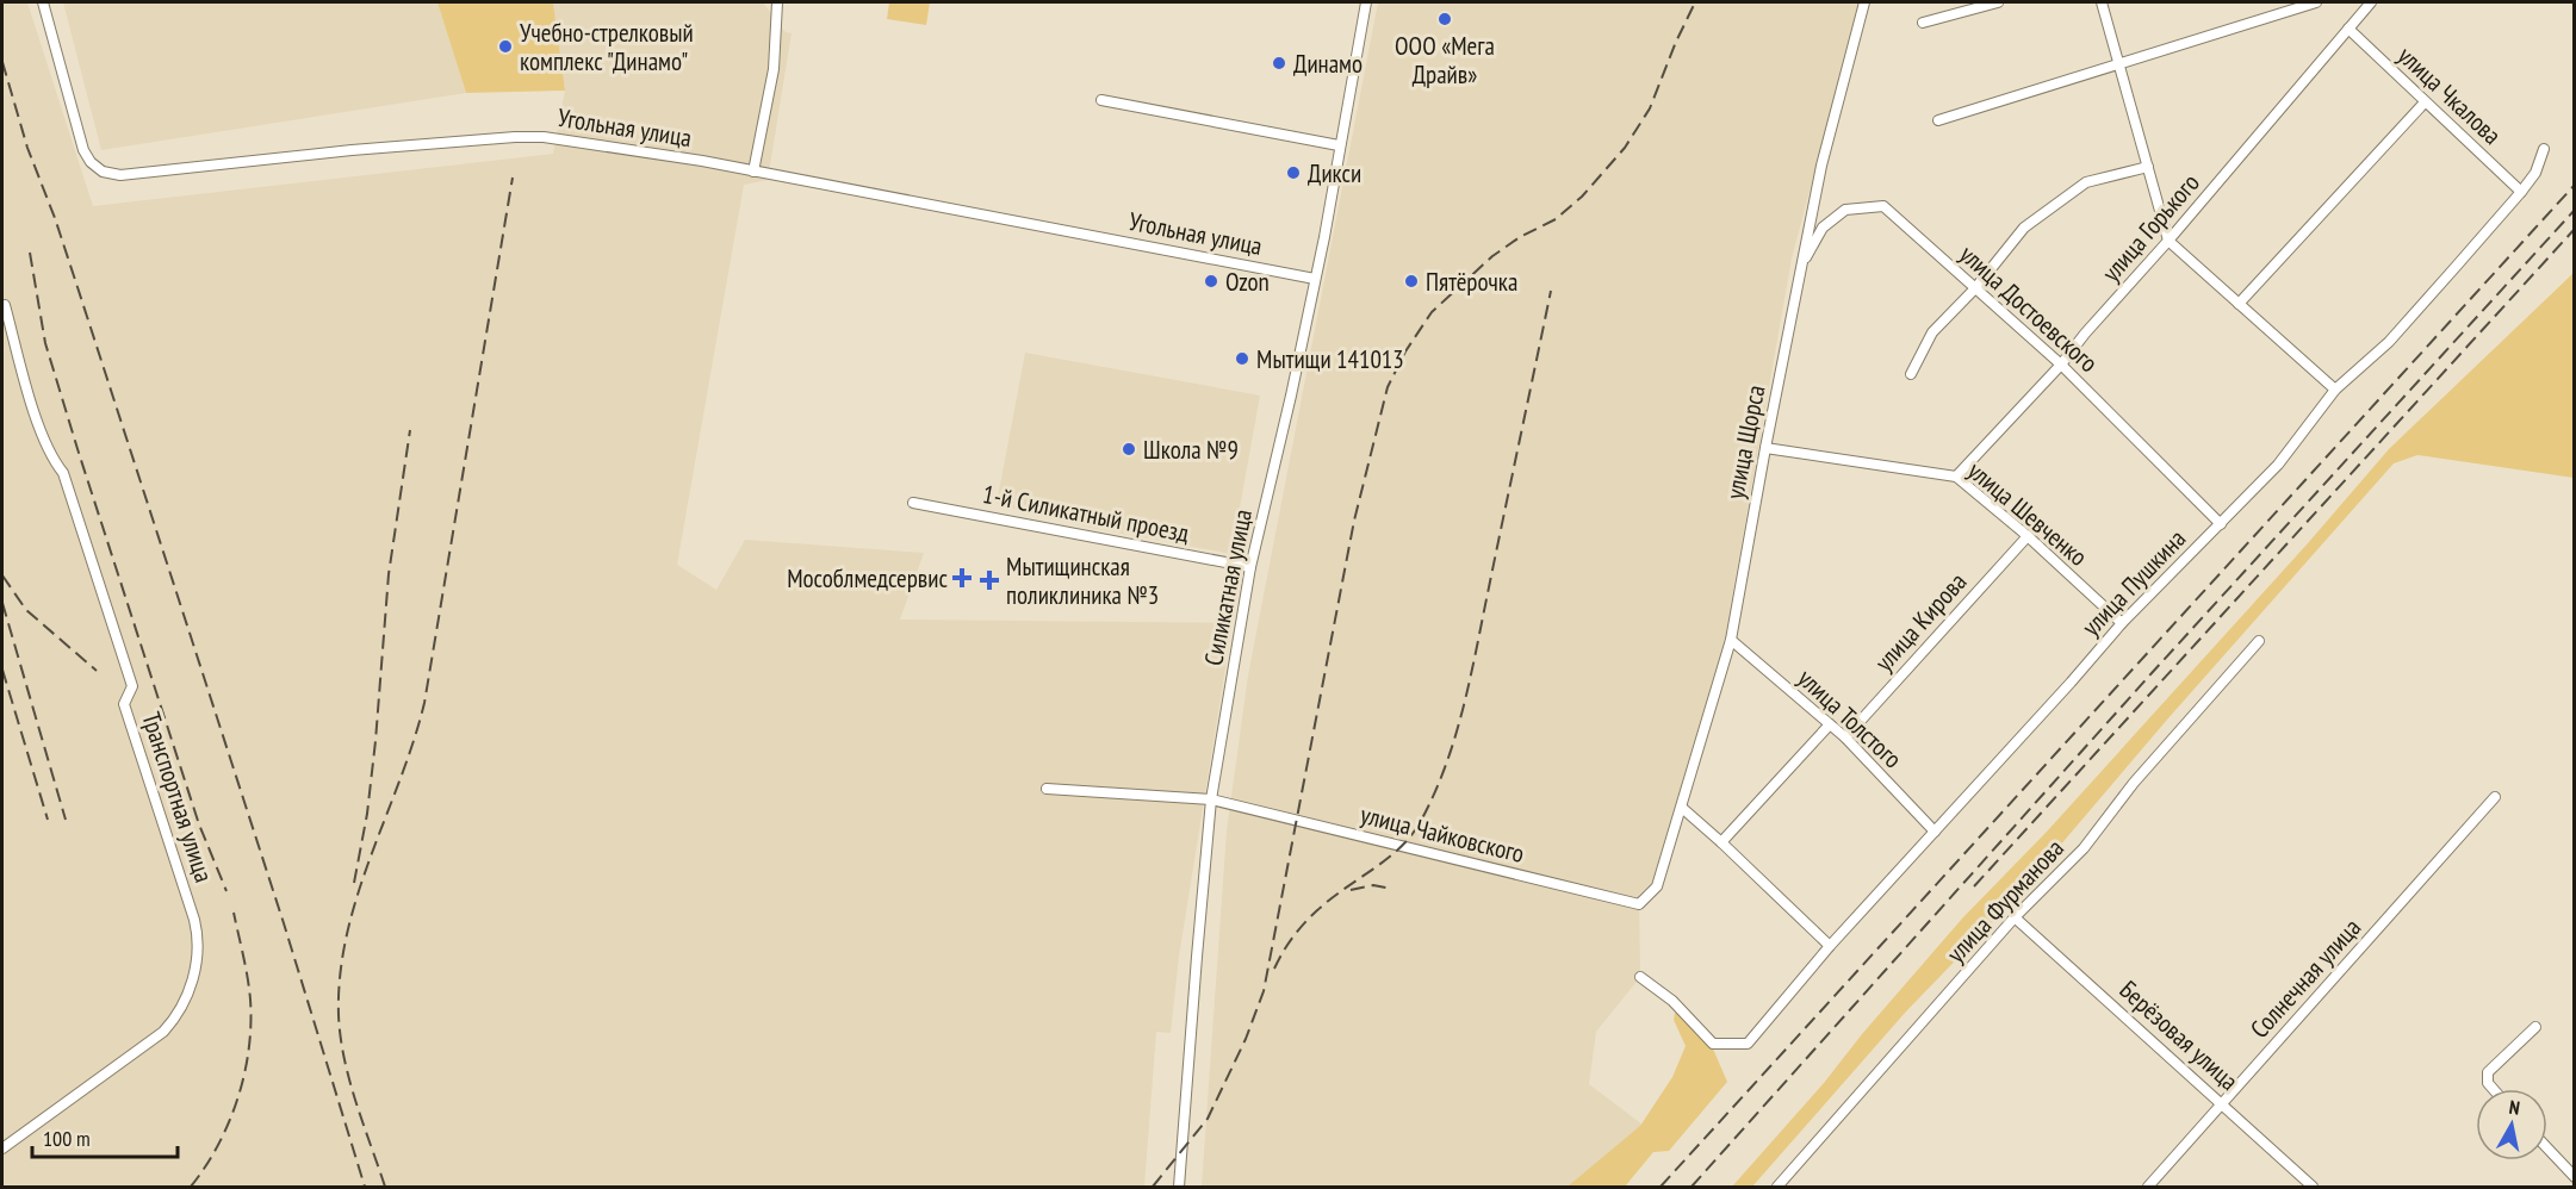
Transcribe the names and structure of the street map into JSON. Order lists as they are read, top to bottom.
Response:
{
  "streets": {
    "street": [
      "улица Чкалова",
      "Угольная улица",
      "улица Горького",
      "улица Достоевского",
      "улица Щорса",
      "1-й Силикатный проезд",
      "улица Шевченко",
      "улица Пушкина",
      "Силикатная улица",
      "улица Кирова",
      "улица Толстого",
      "Транспортная улица",
      "улица Чайковского",
      "улица Фурманова",
      "Солнечная улица",
      "Берёзовая улица"
    ]
  },
  "crossings": [
    ["улица Чкалова", "улица Горького"],
    ["улица Чкалова", "улица Пушкина"],
    ["Угольная улица", "Силикатная улица"],
    ["улица Горького", "улица Достоевского"],
    ["улица Горького", "улица Шевченко"],
    ["улица Достоевского", "улица Щорса"],
    ["улица Достоевского", "улица Пушкина"],
    ["улица Щорса", "улица Шевченко"],
    ["улица Щорса", "улица Толстого"],
    ["улица Щорса", "улица Чайковского"],
    ["1-й Силикатный проезд", "Силикатная улица"],
    ["улица Шевченко", "улица Пушкина"],
    ["улица Шевченко", "улица Кирова"],
    ["улица Пушкина", "улица Толстого"],
    ["Силикатная улица", "улица Чайковского"],
    ["улица Кирова", "улица Толстого"],
    ["улица Фурманова", "Берёзовая улица"],
    ["Солнечная улица", "Берёзовая улица"]
  ],
  "places": {
    "other": [
      "ООО «Мега Драйв»",
      "Учебно-стрелковый комплекс \"Динамо\"",
      "Динамо",
      "Дикси",
      "Ozon",
      "Пятёрочка",
      "Мытищи 141013",
      "Школа №9"
    ],
    "health": ["Мособлмедсервис", "Мытищинская поликлиника №3"]
  },
  "scale_bar": "100 m",
  "north": "top"
}
